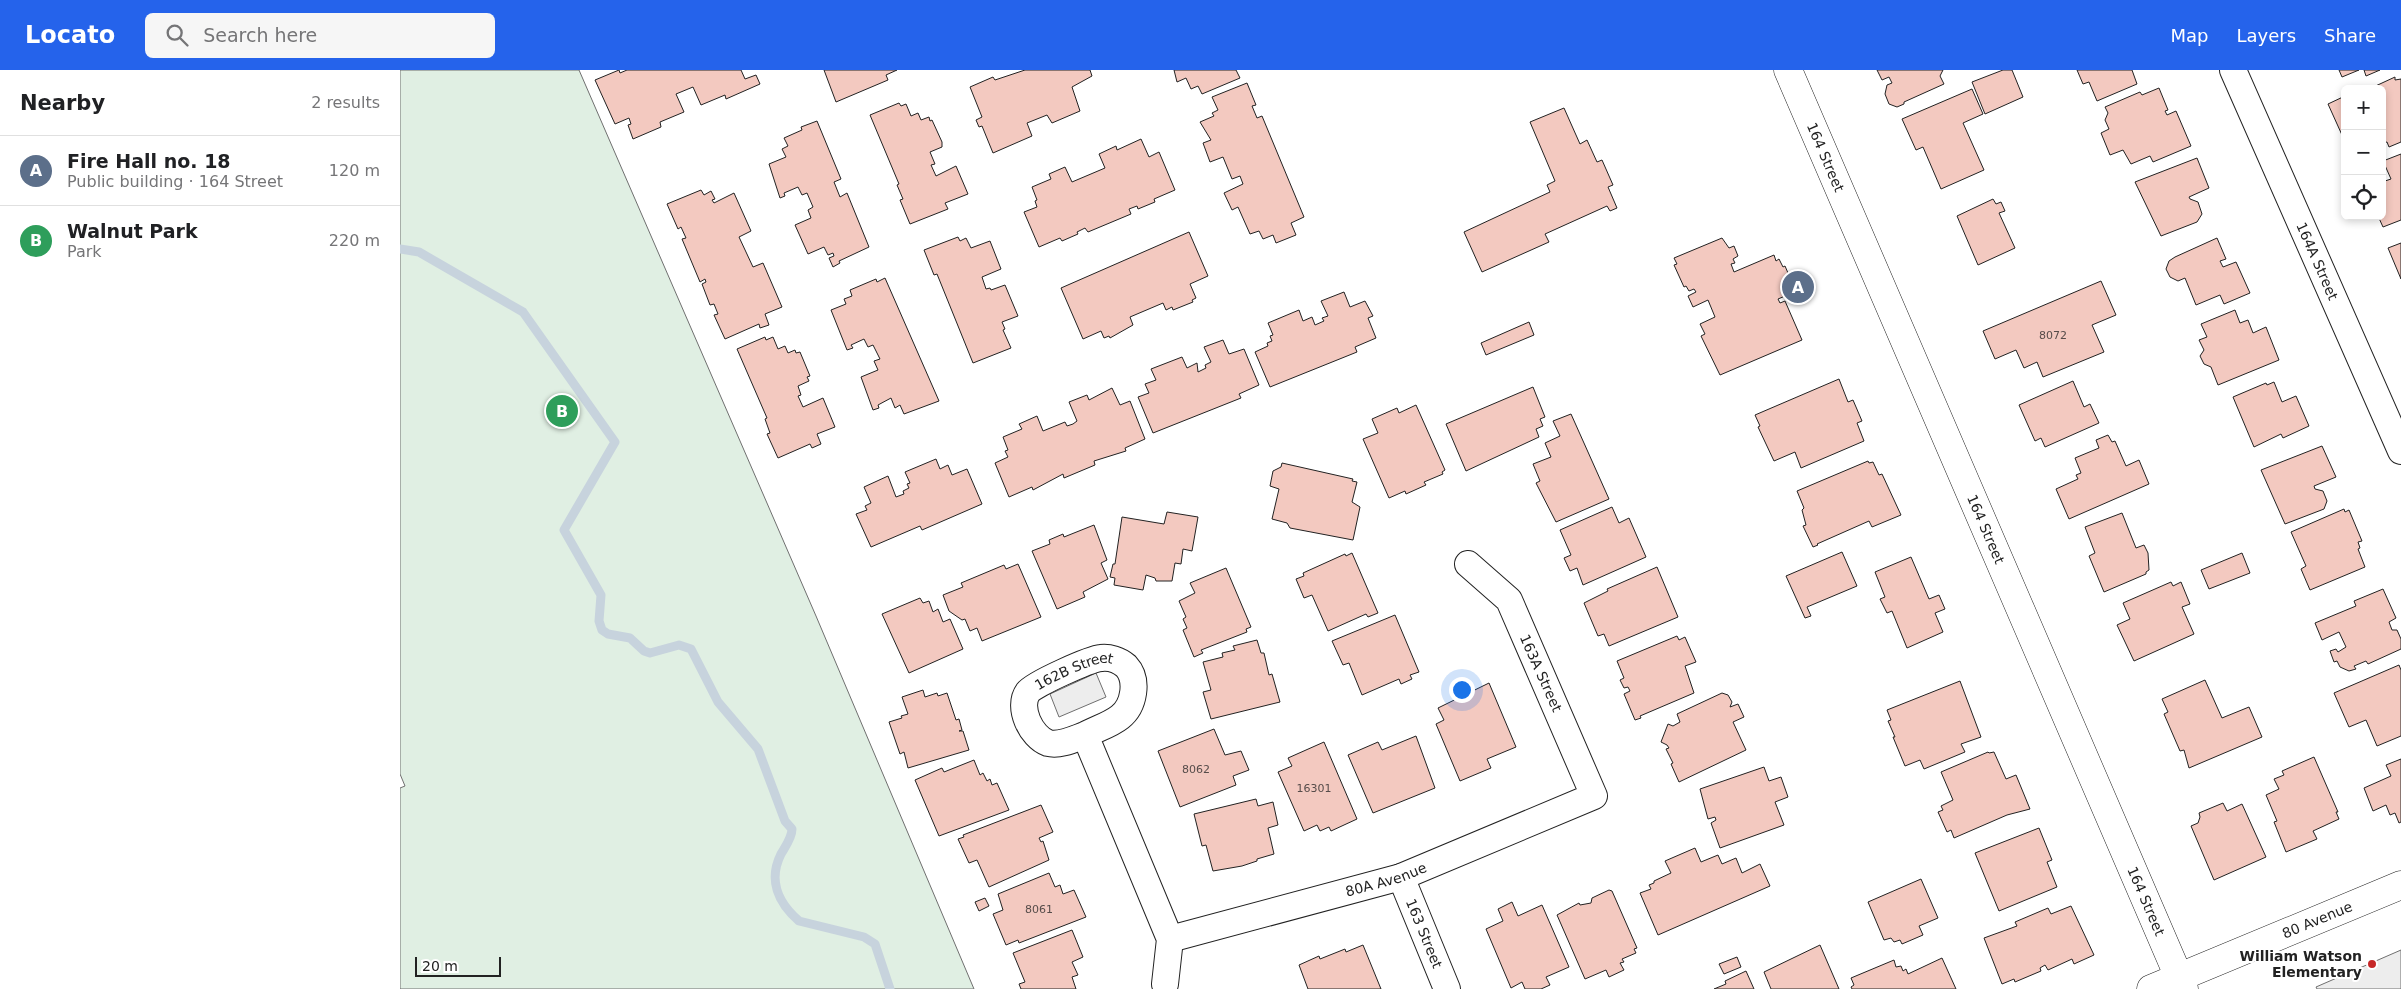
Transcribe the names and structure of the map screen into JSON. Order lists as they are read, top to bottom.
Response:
{
  "streets": {
    "street": [
      "164 Street",
      "164A Street",
      "163A Street",
      "80A Avenue",
      "80 Avenue",
      "163 Street"
    ]
  },
  "crossings": [
    ["164 Street", "80 Avenue"],
    ["163A Street", "80A Avenue"],
    ["80A Avenue", "163 Street"]
  ],
  "places": ["William Watson Elementary"],
  "house_numbers": [
    "8072",
    "8062",
    "16301",
    "8061"
  ],
  "scale_bar": "20 m",
  "page": {
    "header": "Locato",
    "search": "Search here",
    "nav": ["Map", "Layers", "Share"],
    "heading": ["Nearby", "2 results"],
    "map_buttons": ["+", "−"],
    "list": [
      {
        "mark": "A",
        "name": "Fire Hall no. 18",
        "note": "Public building · 164 Street",
        "value": "120 m"
      },
      {
        "mark": "B",
        "name": "Walnut Park",
        "note": "Park",
        "value": "220 m"
      }
    ],
    "pins": ["A", "B"],
    "scale": "20 m"
  }
}
